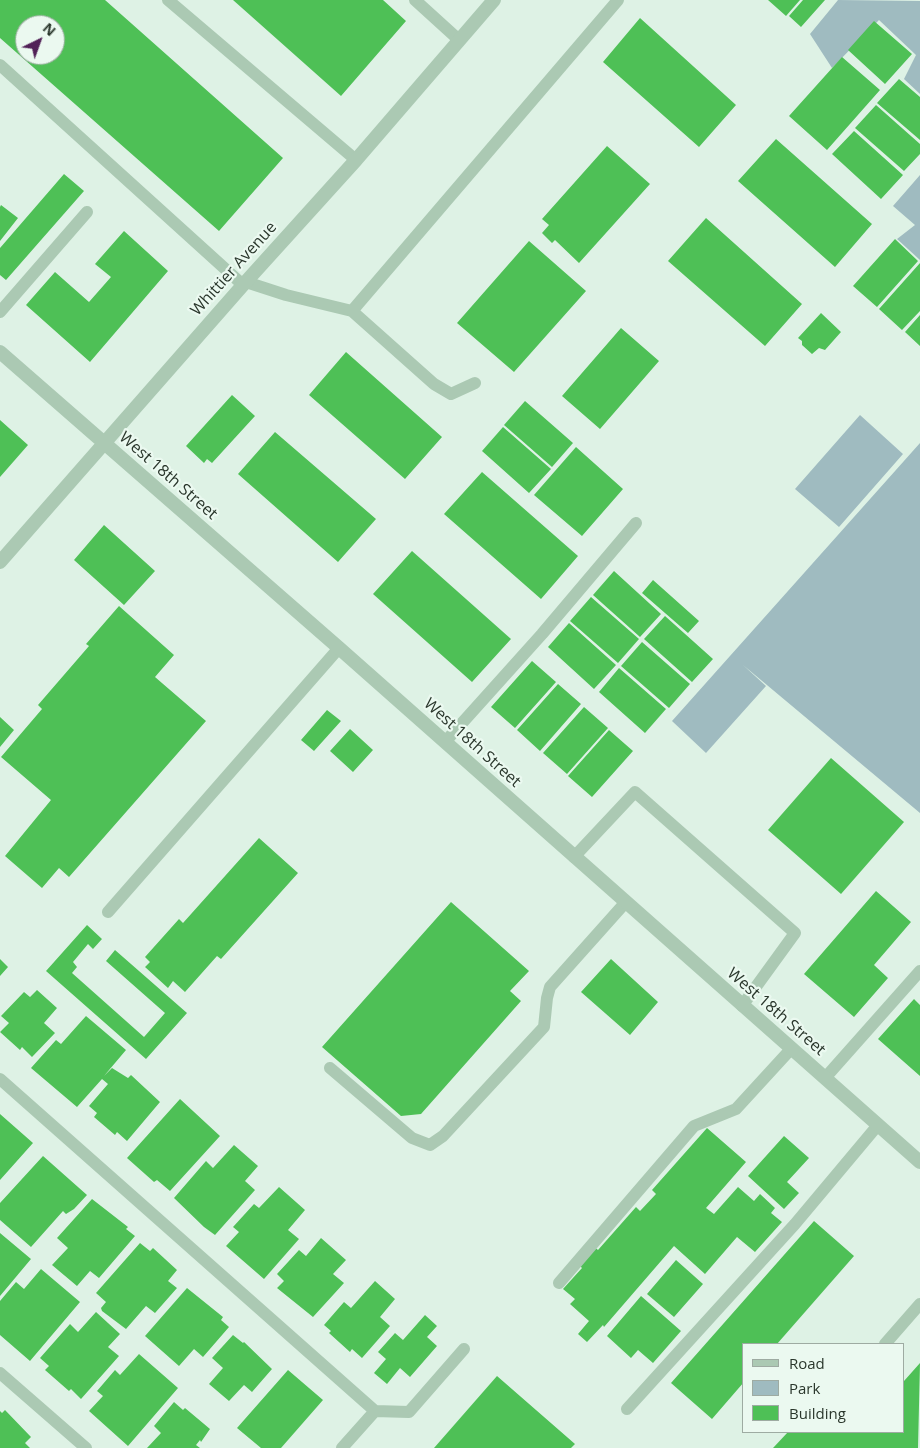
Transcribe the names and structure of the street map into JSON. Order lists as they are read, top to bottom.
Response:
{
  "streets": {
    "street": ["Whittier Avenue", "West 18th Street"]
  },
  "crossings": [
    ["Whittier Avenue", "West 18th Street"]
  ],
  "legend": ["Road", "Park", "Building"],
  "north": "top right"
}
